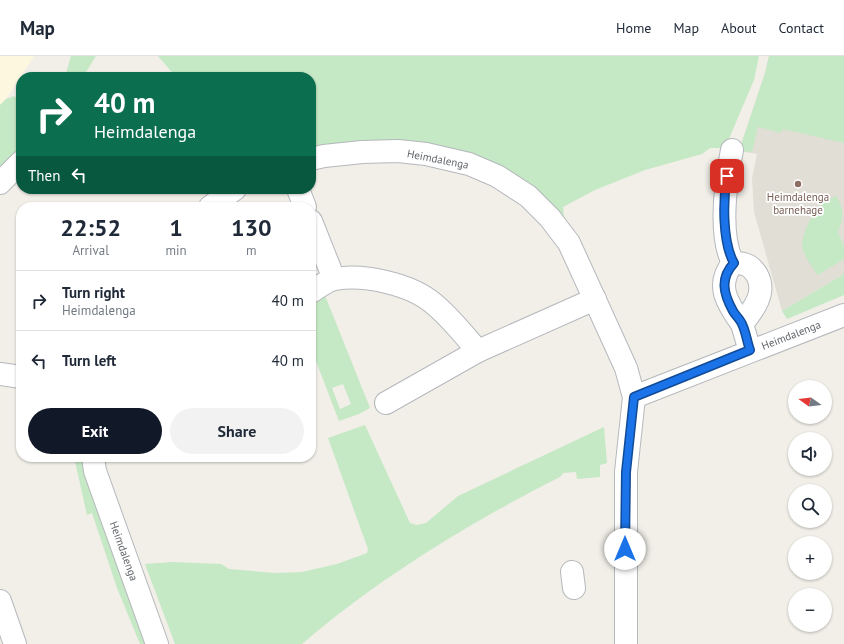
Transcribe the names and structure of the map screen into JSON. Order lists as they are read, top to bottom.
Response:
{
  "streets": {
    "street": ["Heimdalenga"]
  },
  "places": ["Heimdalenga barnehage"],
  "north": "left",
  "page": {
    "header": "Map",
    "nav": [
      "Home",
      "Map",
      "About",
      "Contact"
    ],
    "turn": ["40 m", "Heimdalenga"],
    "then": "Then",
    "eta": [
      "22:52",
      "Arrival",
      "1",
      "min",
      "130",
      "m"
    ],
    "list": [
      {
        "name": "Turn right",
        "note": "Heimdalenga",
        "value": "40 m"
      },
      {
        "name": "Turn left",
        "value": "40 m"
      }
    ],
    "map_buttons": ["+", "−"],
    "buttons": ["Exit", "Share"]
  }
}
